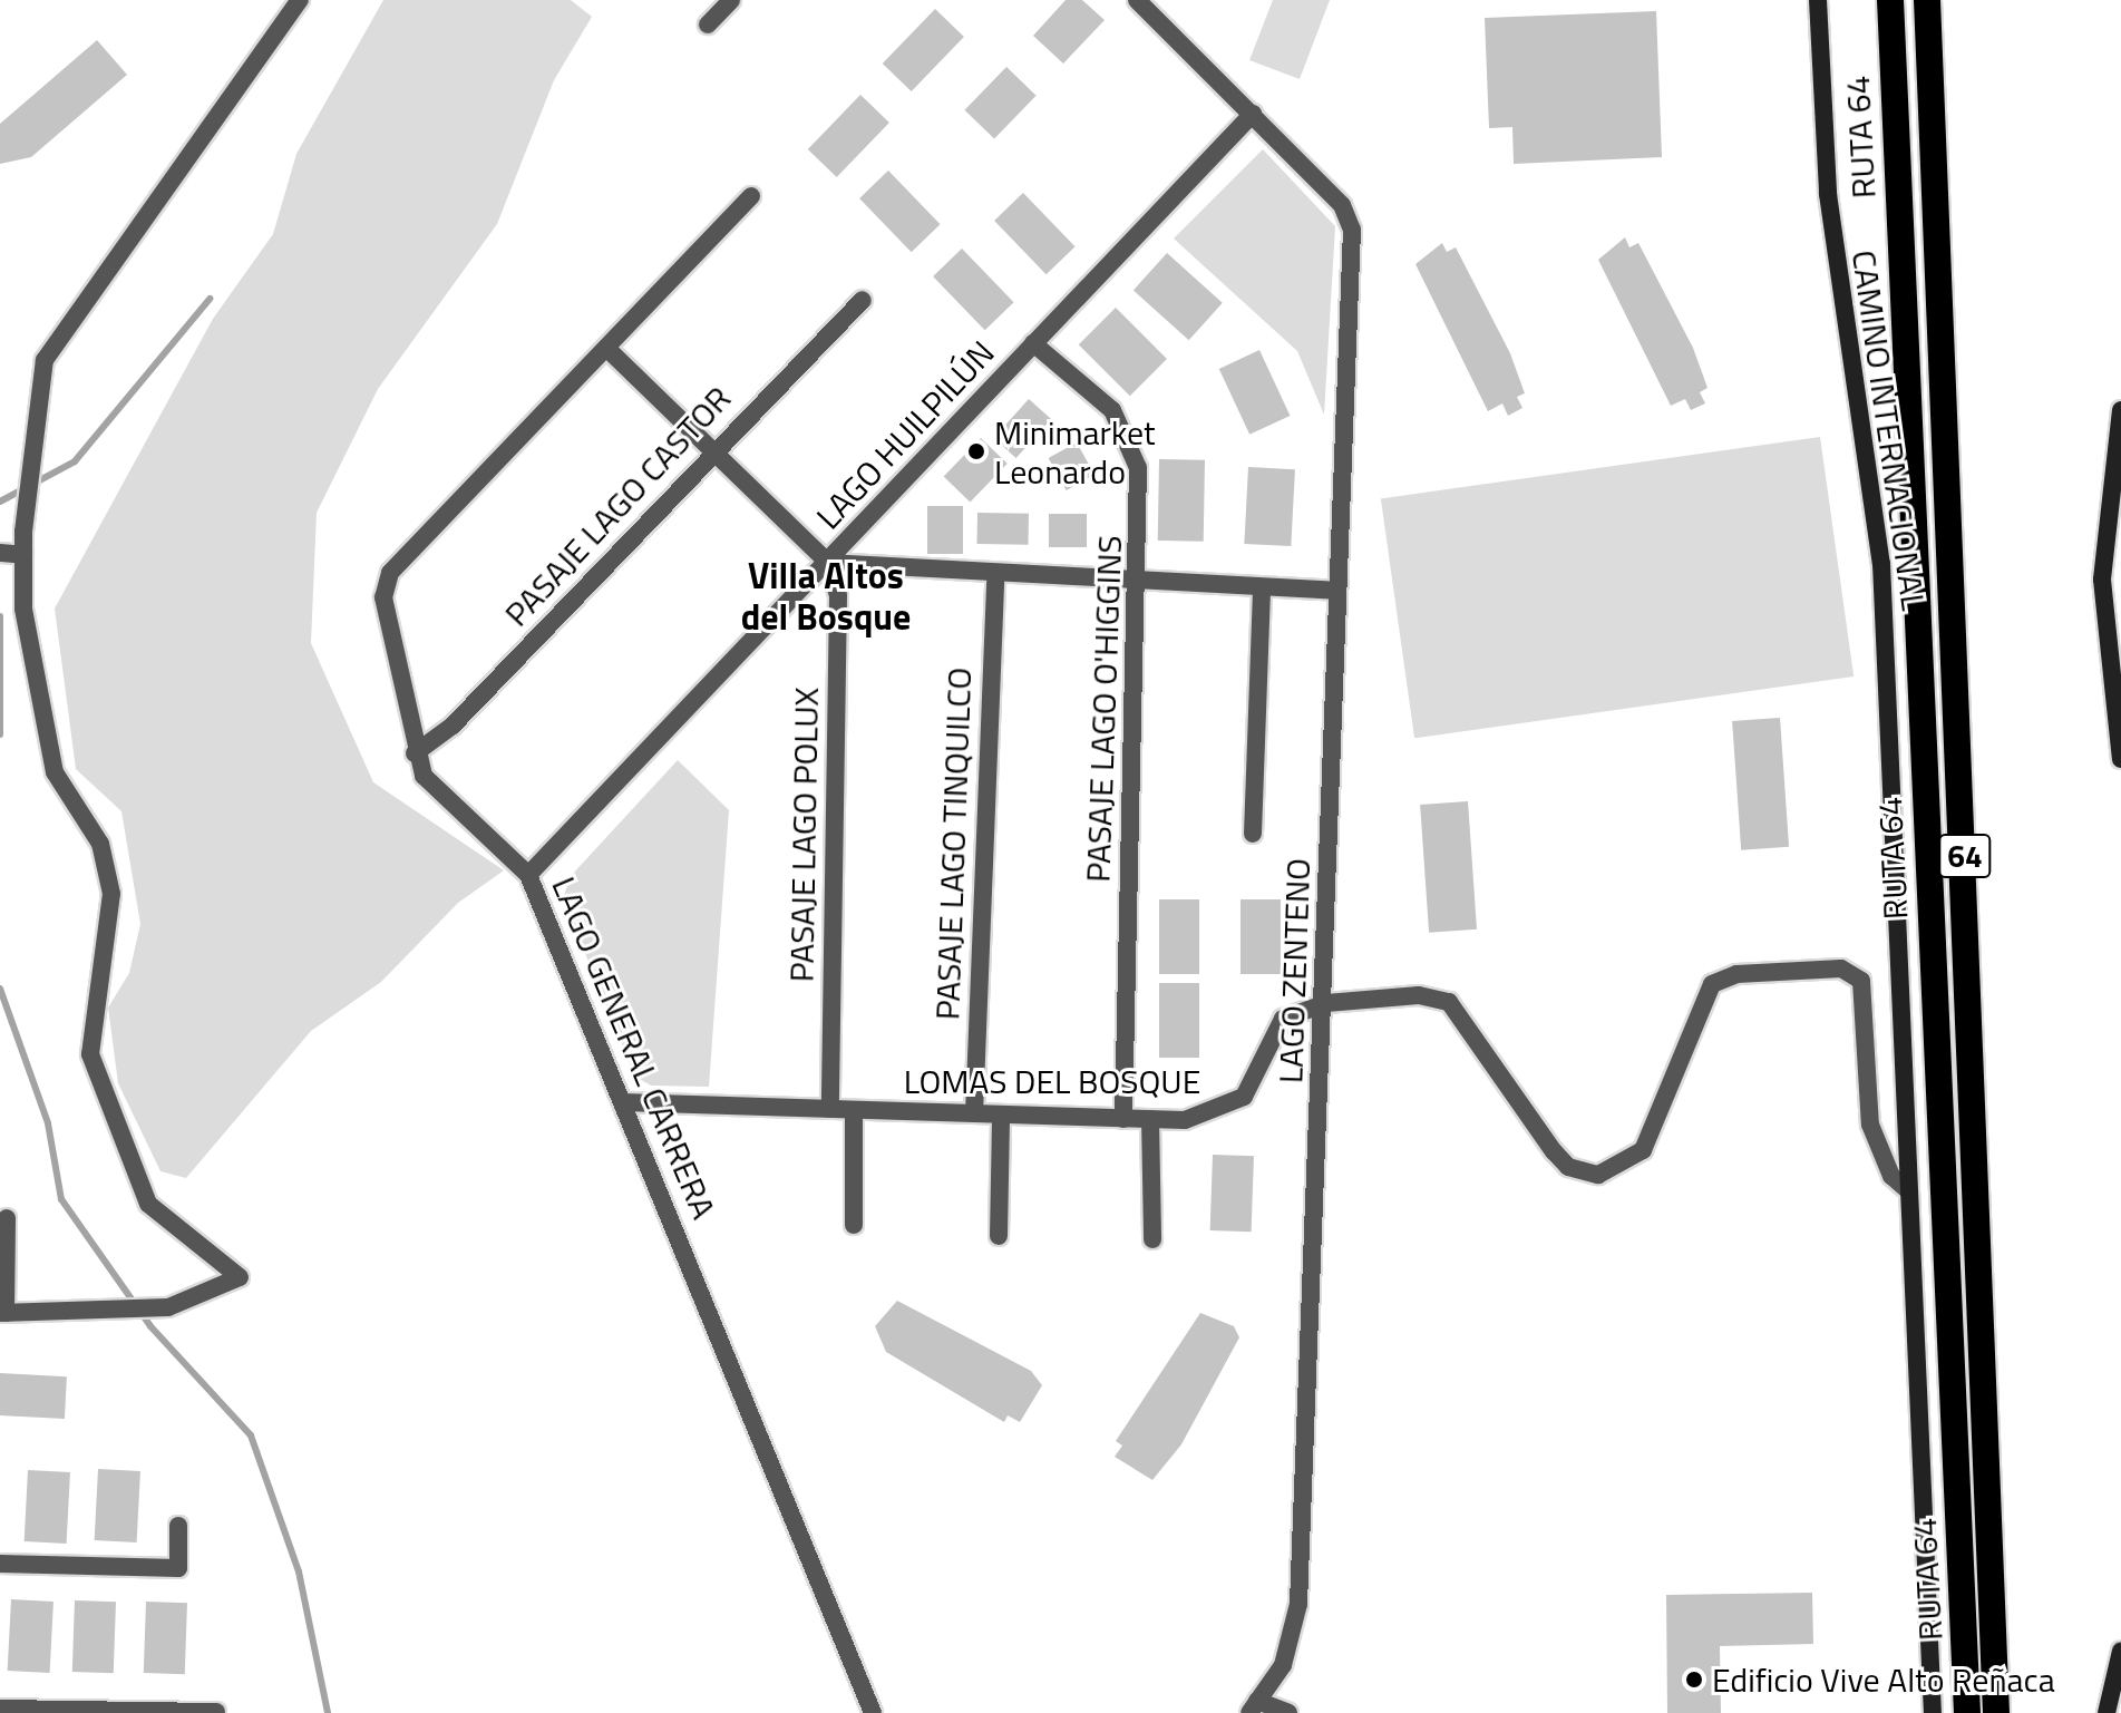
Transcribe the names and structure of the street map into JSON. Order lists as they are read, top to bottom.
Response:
{
  "streets": {
    "highway": ["RUTA 64", "64"],
    "main road": ["CAMINO INTERNACIONAL"],
    "street": [
      "LAGO HUILPILÚN",
      "PASAJE LAGO CASTOR",
      "PASAJE LAGO O'HIGGINS",
      "PASAJE LAGO POLUX",
      "PASAJE LAGO TINQUILCO",
      "LAGO ZENTENO",
      "LAGO GENERAL CARRERA",
      "LOMAS DEL BOSQUE"
    ]
  },
  "crossings": [
    ["CAMINO INTERNACIONAL", "LOMAS DEL BOSQUE"],
    ["LAGO HUILPILÚN", "PASAJE LAGO O'HIGGINS"],
    ["LAGO HUILPILÚN", "PASAJE LAGO POLUX"],
    ["LAGO HUILPILÚN", "LAGO ZENTENO"],
    ["LAGO HUILPILÚN", "LAGO GENERAL CARRERA"],
    ["PASAJE LAGO CASTOR", "LAGO GENERAL CARRERA"],
    ["PASAJE LAGO O'HIGGINS", "LOMAS DEL BOSQUE"],
    ["PASAJE LAGO POLUX", "LOMAS DEL BOSQUE"],
    ["PASAJE LAGO TINQUILCO", "LOMAS DEL BOSQUE"],
    ["LAGO ZENTENO", "LOMAS DEL BOSQUE"],
    ["LAGO GENERAL CARRERA", "LOMAS DEL BOSQUE"]
  ],
  "districts": ["Villa Altos del Bosque"],
  "places": ["Minimarket Leonardo", "Edificio Vive Alto Reñaca"]
}
